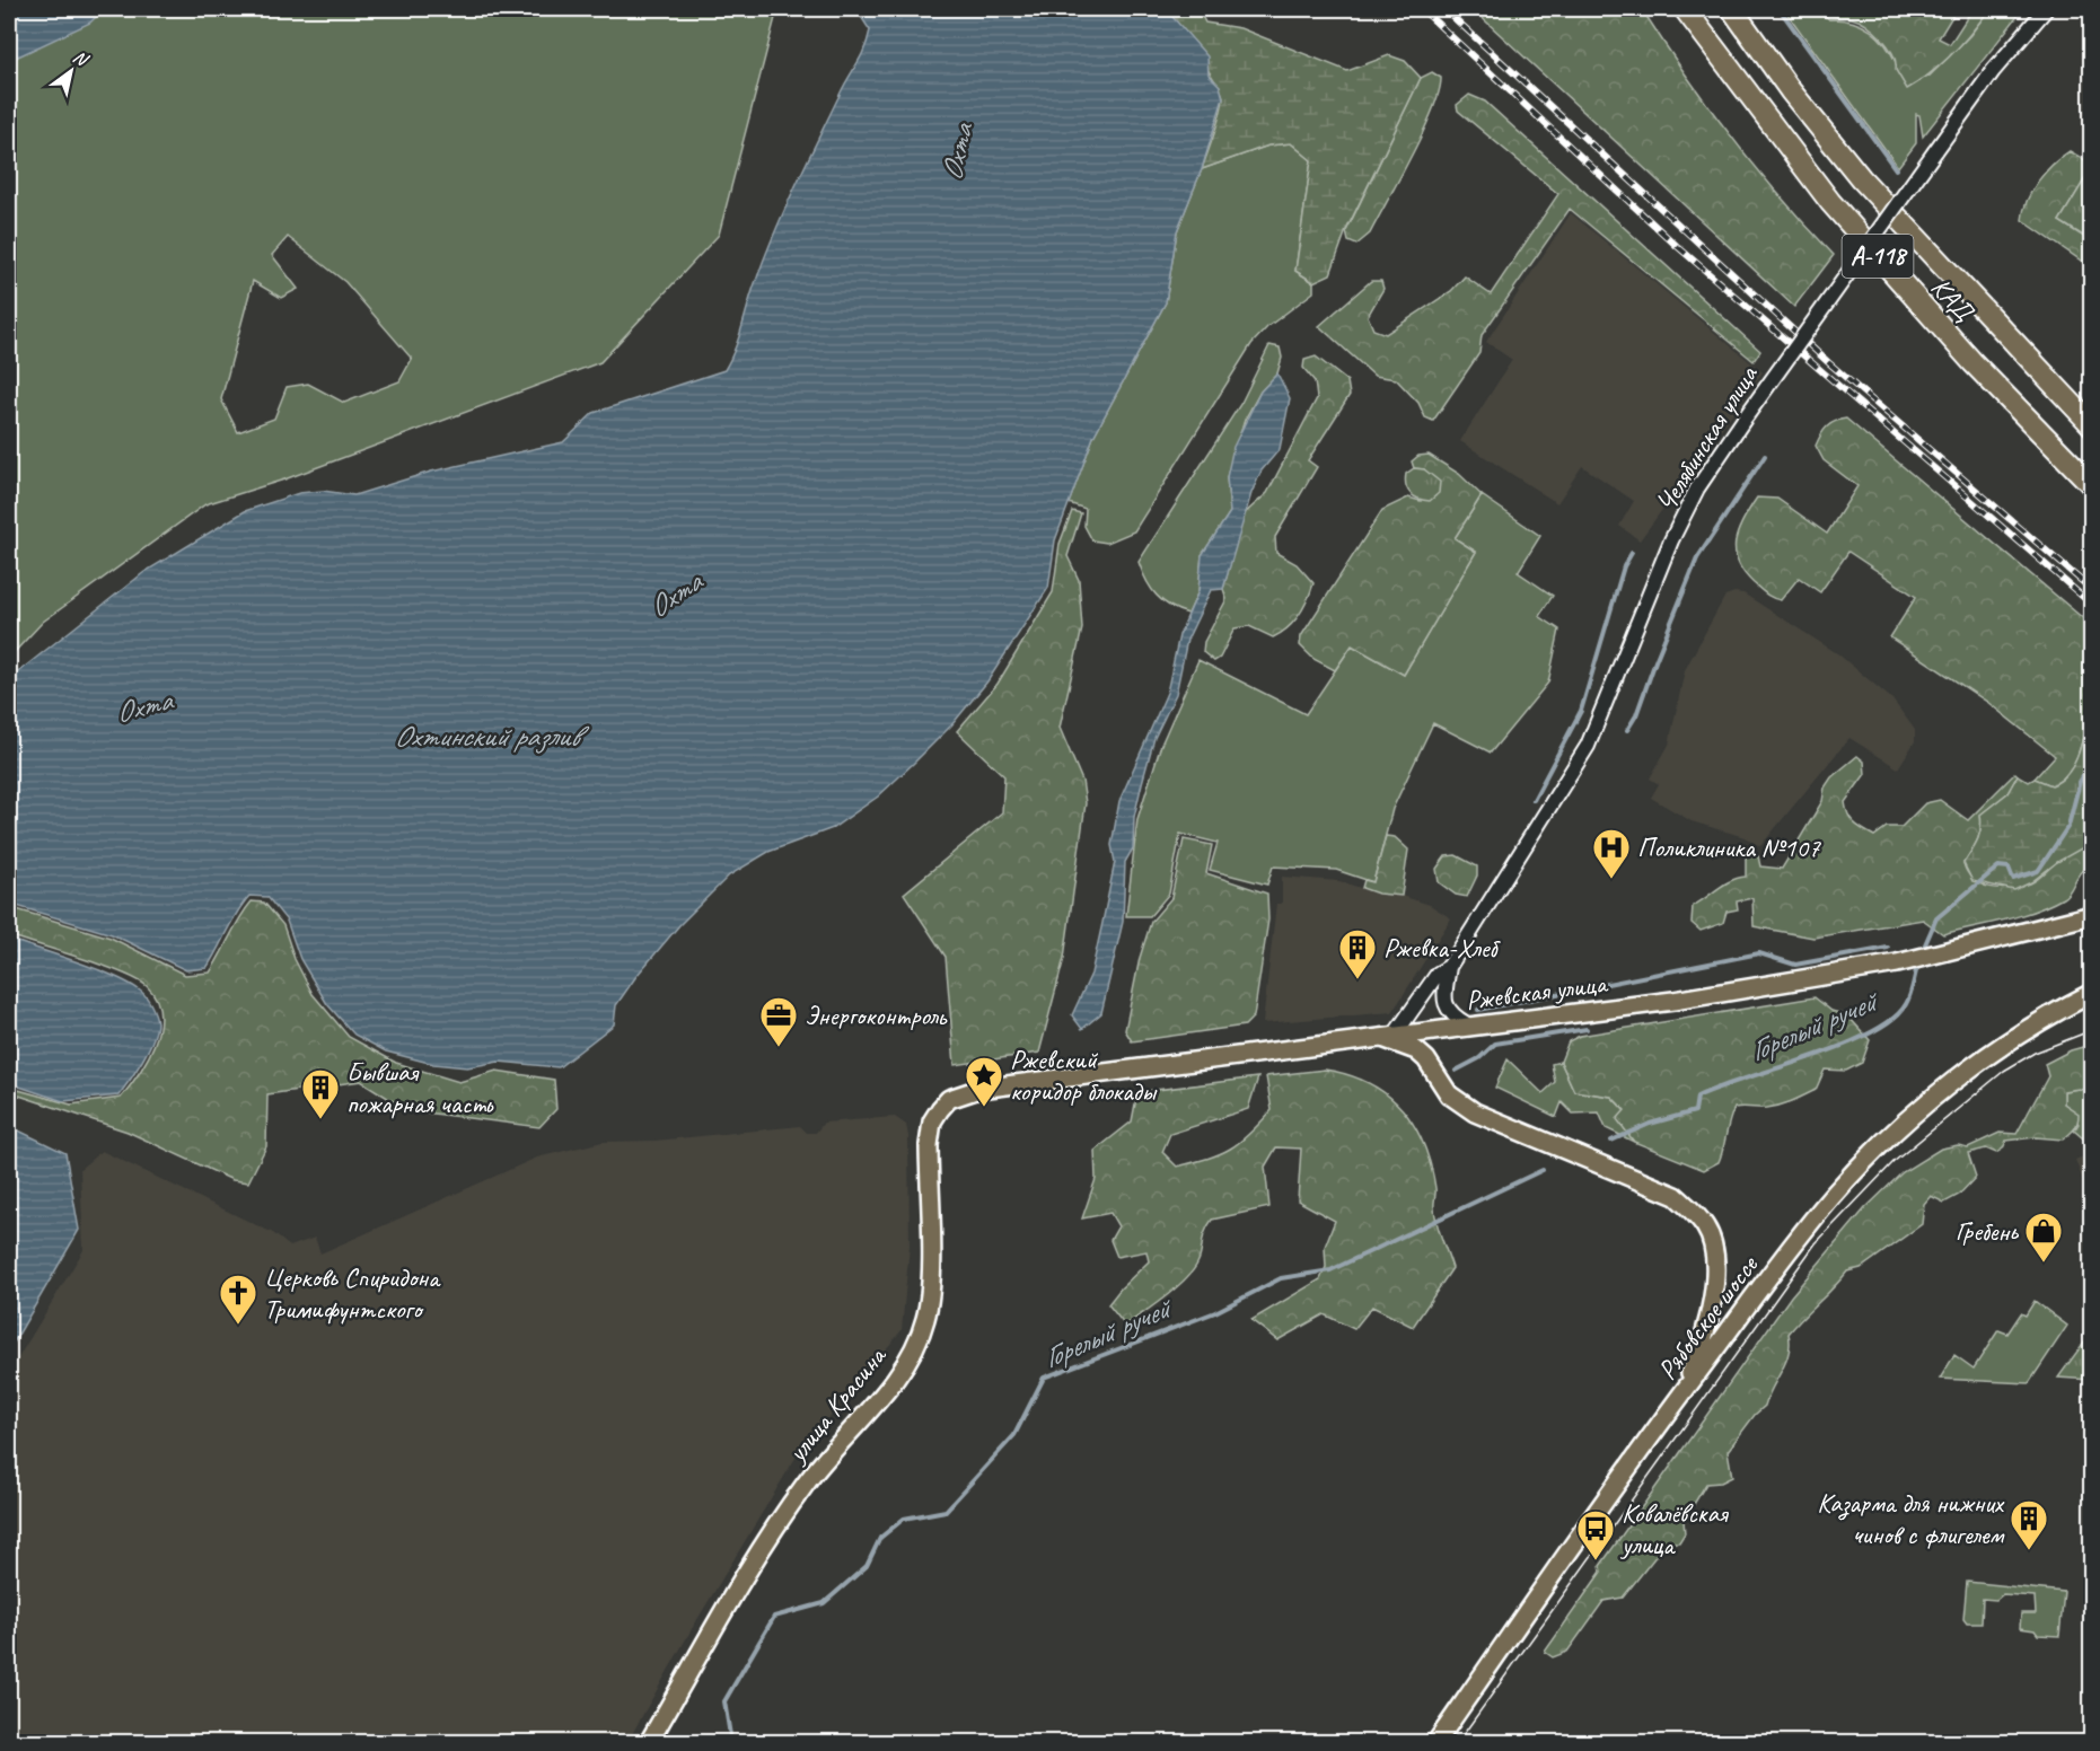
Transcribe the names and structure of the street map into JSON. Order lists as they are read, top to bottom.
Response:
{
  "streets": {
    "highway": ["А-118", "КАД"],
    "main road": ["Ржевская улица", "Рябовское шоссе", "улица Красина"],
    "street": ["Челябинская улица"]
  },
  "crossings": [
    ["Челябинская улица", "Ржевская улица"],
    ["Ржевская улица", "улица Красина"]
  ],
  "water": ["Охта", "Охтинский разлив", "Горелый ручей"],
  "places": {
    "hospital": ["Поликлиника №107"],
    "building": ["Ржевка-Хлеб", "Бывшая пожарная часть", "Казарма для нижних чинов с флигелем"],
    "office": ["Энергоконтроль"],
    "place": ["Ржевский коридор блокады"],
    "shop": ["Гребень"],
    "church": ["Церковь Спиридона Тримифунтского"],
    "bus stop": ["Ковалёвская улица"]
  },
  "north": "top right"
}
